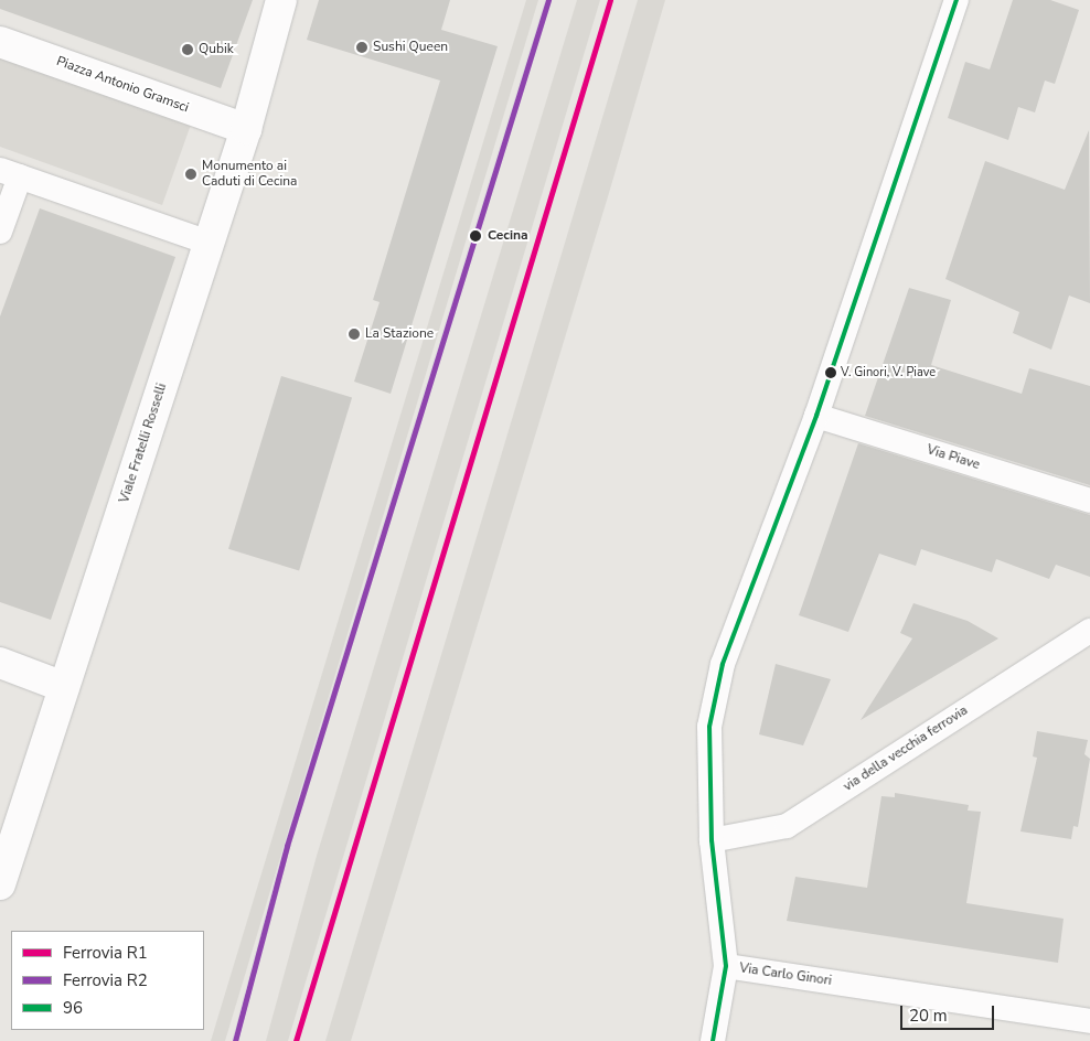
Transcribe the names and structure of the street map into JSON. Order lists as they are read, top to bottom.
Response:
{
  "streets": {
    "street": [
      "Piazza Antonio Gramsci",
      "Viale Fratelli Rosselli",
      "Via Piave",
      "via della vecchia ferrovia",
      "Via Carlo Ginori"
    ]
  },
  "crossings": [
    ["Piazza Antonio Gramsci", "Viale Fratelli Rosselli"],
    ["Via Piave", "Via Carlo Ginori"],
    ["via della vecchia ferrovia", "Via Carlo Ginori"]
  ],
  "places": [
    "Sushi Queen",
    "Qubik",
    "Monumento ai Caduti di Cecina",
    "Cecina",
    "La Stazione",
    "V. Ginori, V. Piave"
  ],
  "lines": ["rail line R1", "rail line R2", "transit line 96"],
  "legend": ["Ferrovia R1", "Ferrovia R2", "96"],
  "scale_bar": "20 m"
}
